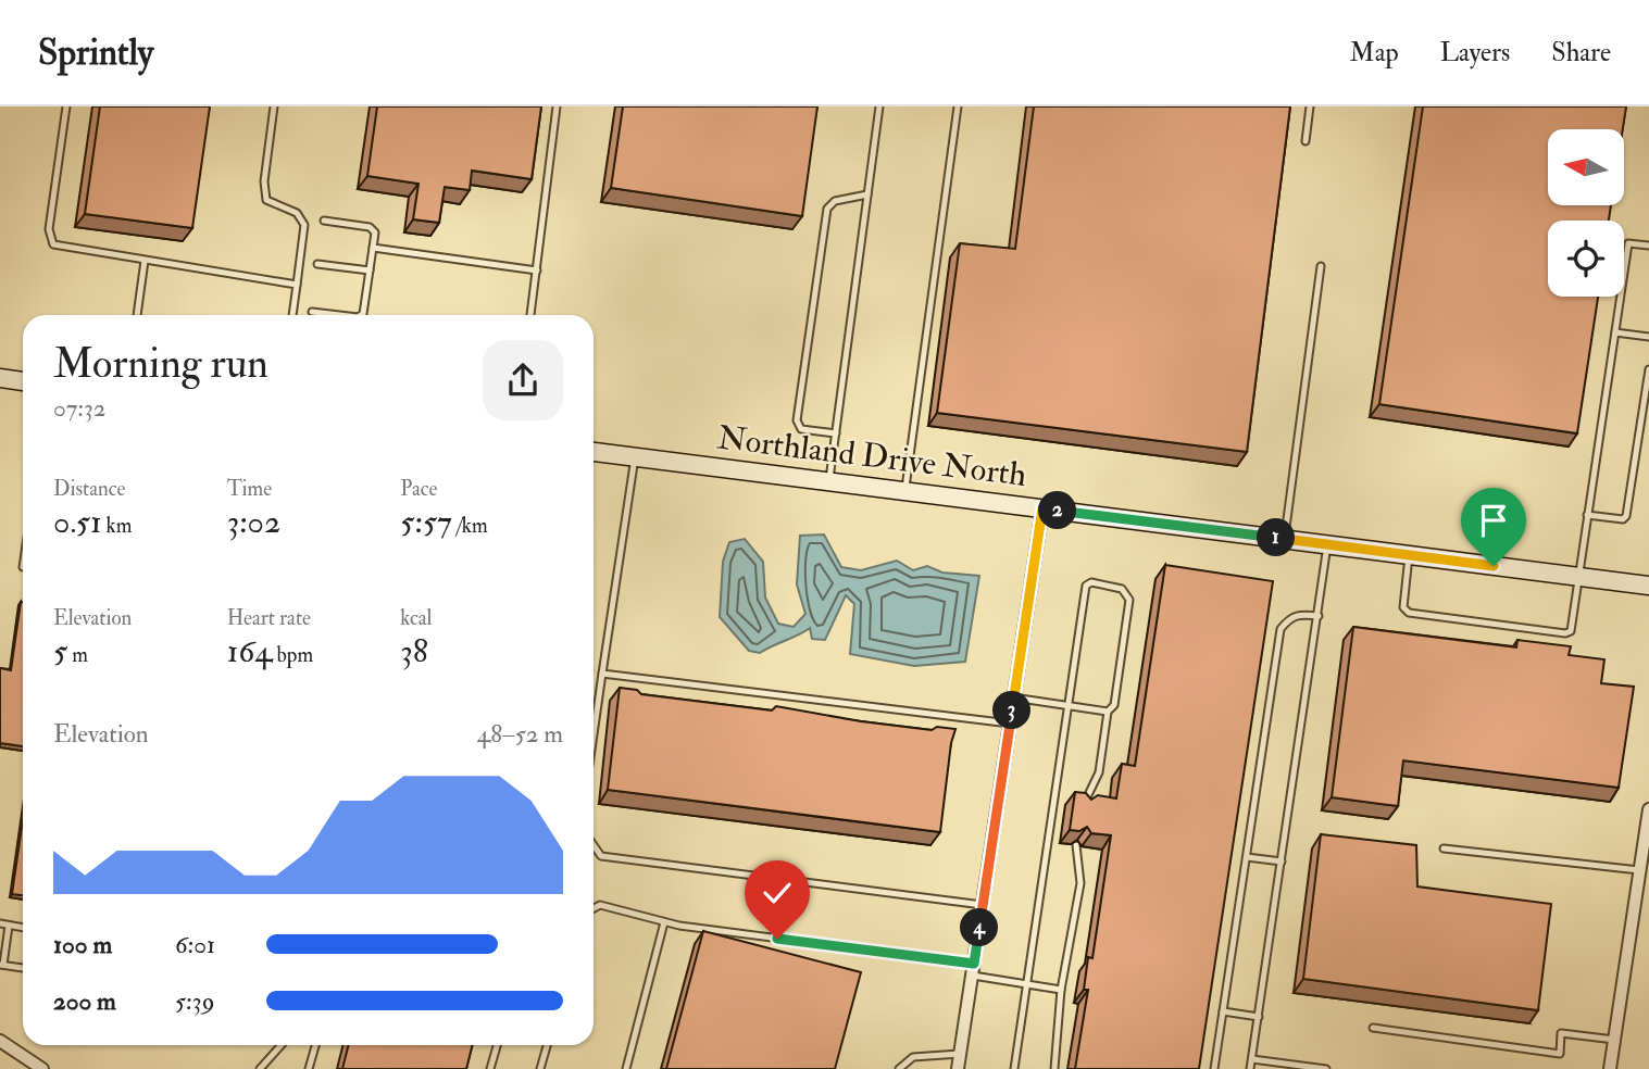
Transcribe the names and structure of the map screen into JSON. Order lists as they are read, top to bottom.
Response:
{
  "streets": {
    "street": ["Northland Drive North"]
  },
  "north": "left",
  "page": {
    "header": "Sprintly",
    "nav": ["Map", "Layers", "Share"],
    "heading": ["Morning run", "07:32"],
    "stats": [
      ["Distance", "0.51 km"],
      ["Time", "3:02"],
      ["Pace", "5:57 /km"],
      ["Elevation", "5 m"],
      ["Heart rate", "164 bpm"],
      ["kcal", "38"]
    ],
    "pins": [
      "2",
      "1",
      "3",
      "4"
    ],
    "chart": ["Elevation", "48–52 m"],
    "list": [
      {
        "name": "100 m",
        "note": "6:01"
      },
      {
        "name": "200 m",
        "note": "5:39"
      }
    ]
  }
}
